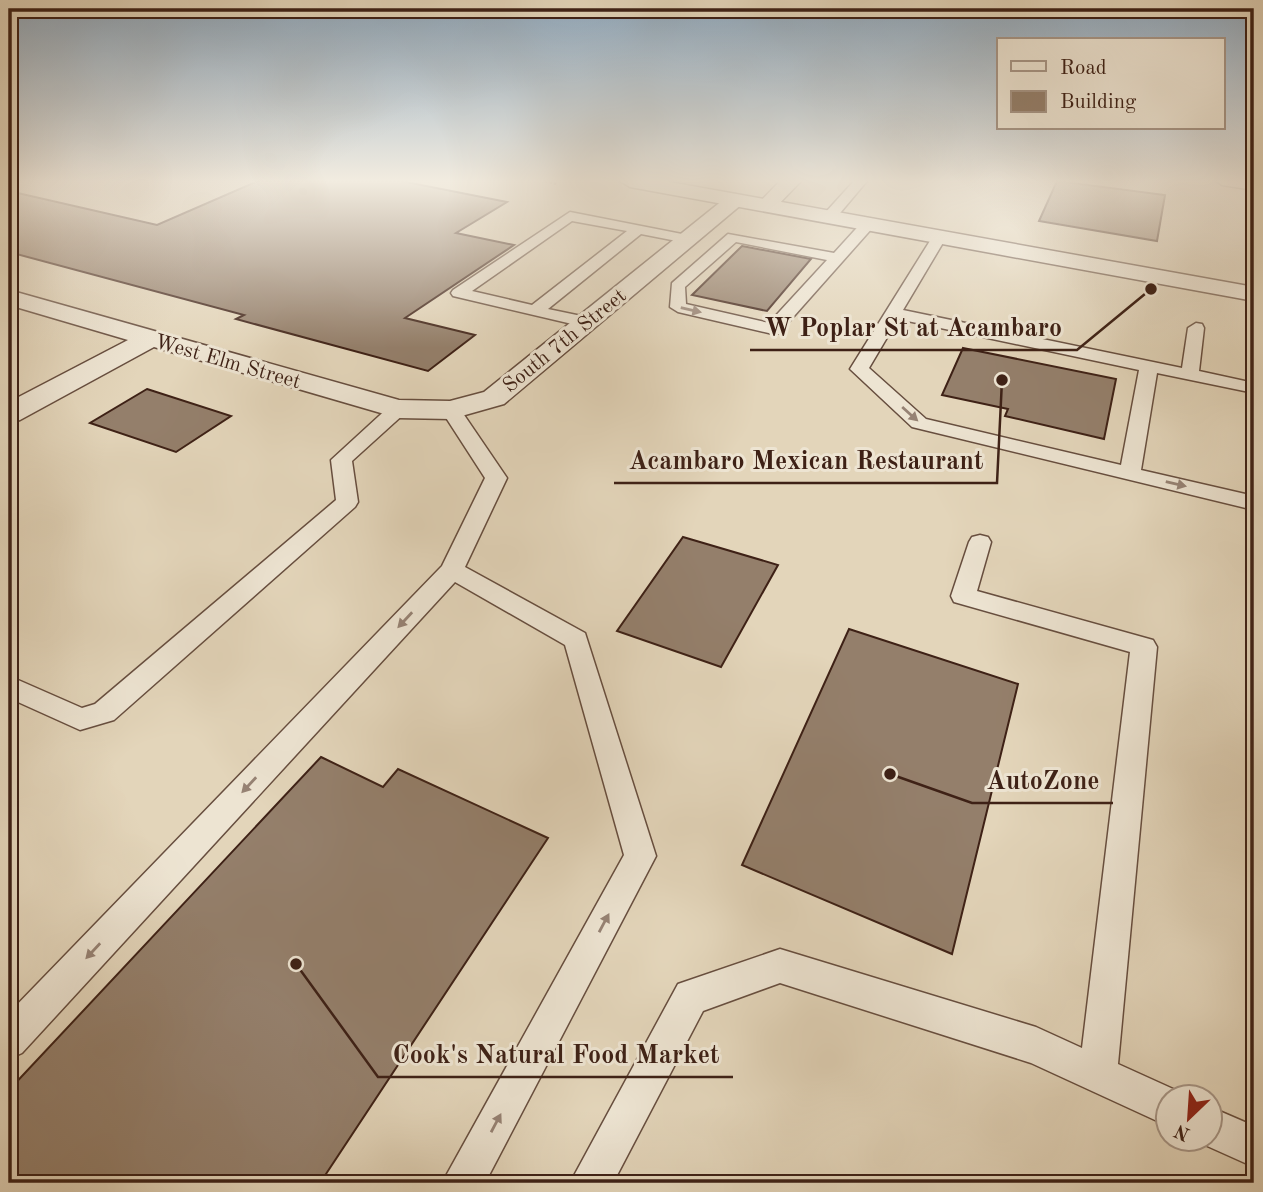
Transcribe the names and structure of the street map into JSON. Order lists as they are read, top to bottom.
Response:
{
  "streets": {
    "street": ["South 7th Street", "West Elm Street"]
  },
  "crossings": [
    ["South 7th Street", "West Elm Street"]
  ],
  "places": [
    "W Poplar St at Acambaro",
    "Acambaro Mexican Restaurant",
    "AutoZone",
    "Cook's Natural Food Market"
  ],
  "legend": ["Road", "Building"],
  "north": "bottom left"
}
